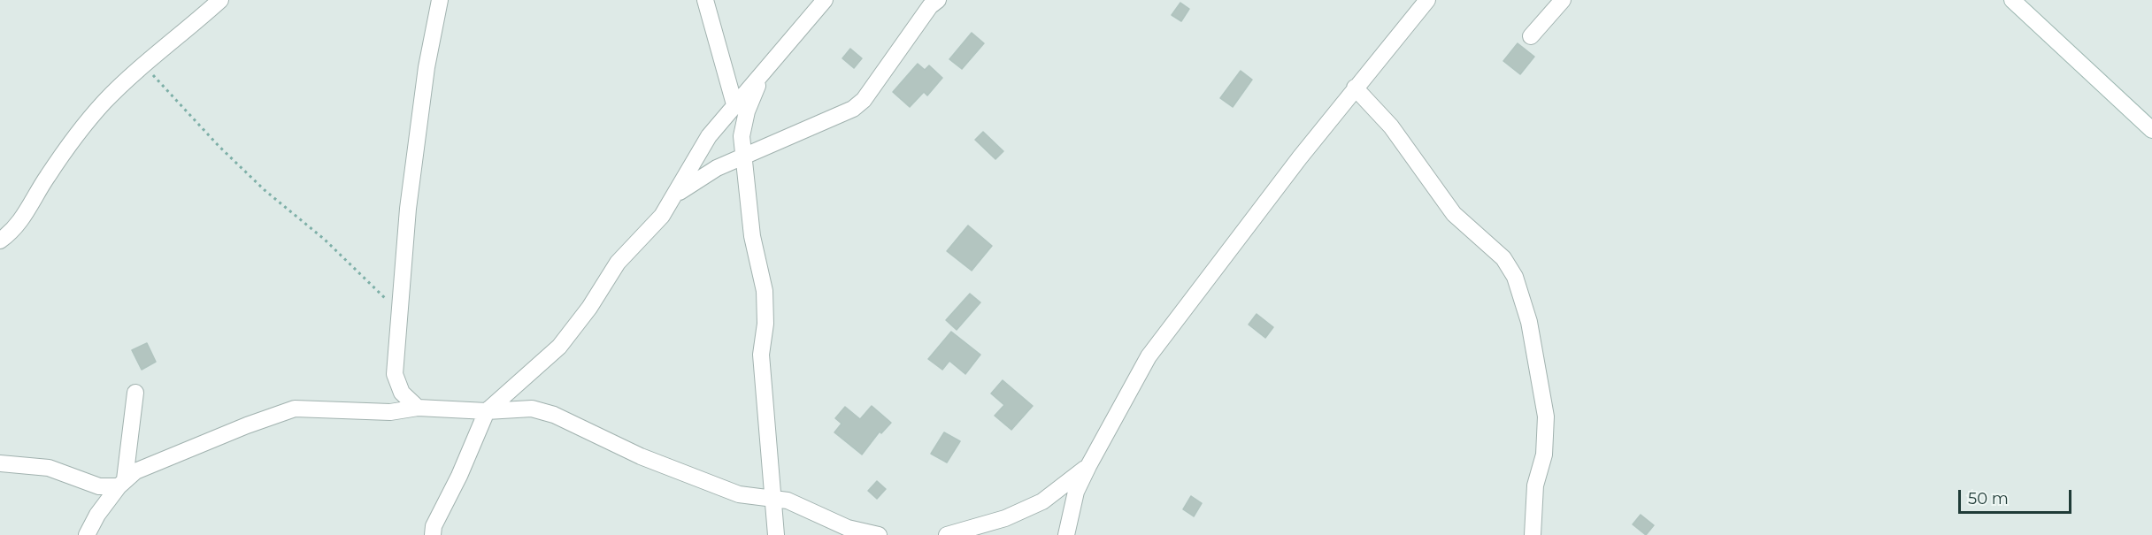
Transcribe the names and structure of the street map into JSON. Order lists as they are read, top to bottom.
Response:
{
  "scale_bar": "50 m"
}
